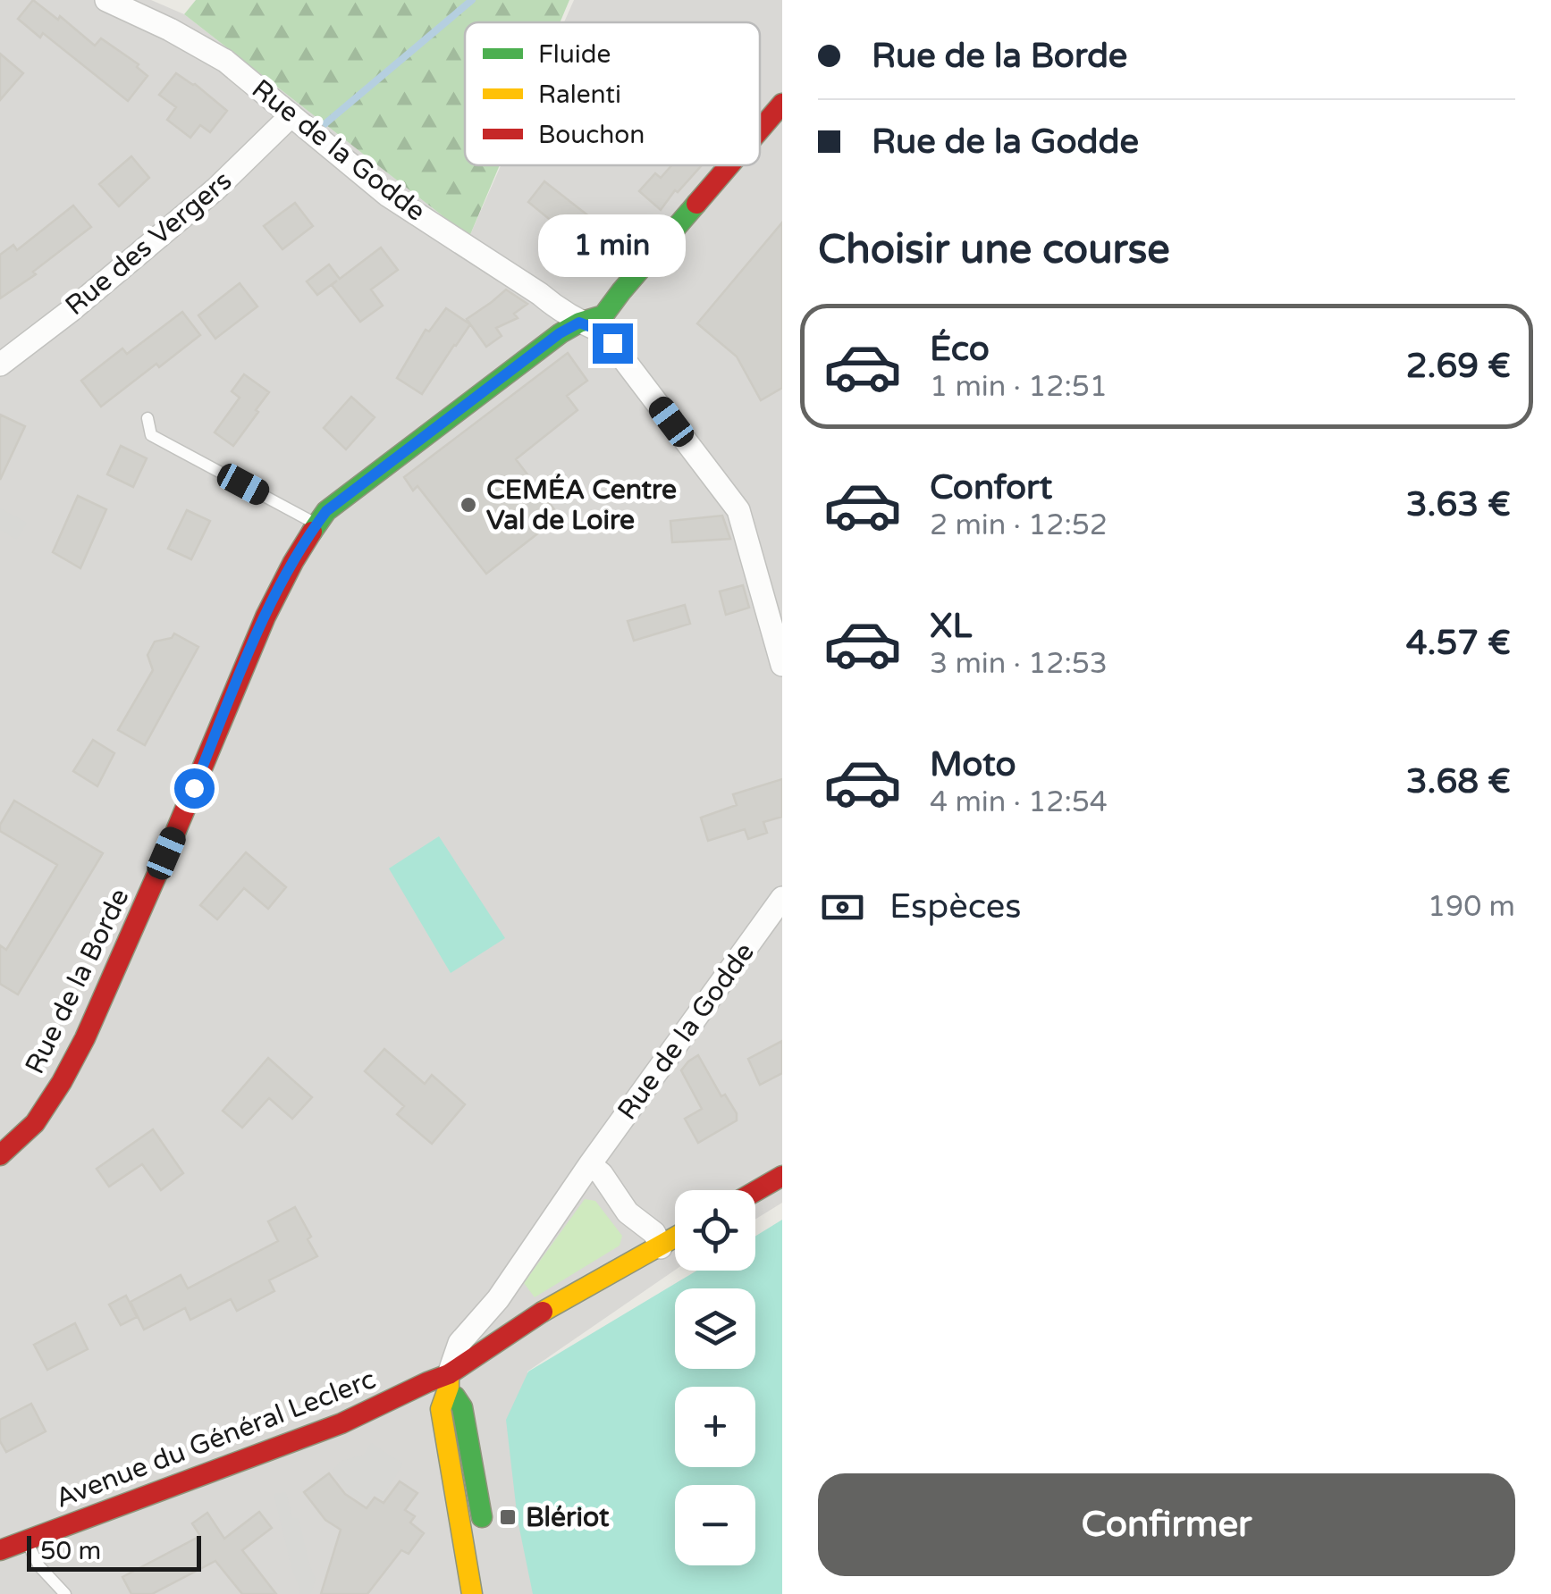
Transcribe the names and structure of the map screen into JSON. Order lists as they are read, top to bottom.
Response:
{
  "streets": {
    "street": [
      "Rue de la Godde",
      "Rue des Vergers",
      "Rue de la Borde",
      "Avenue du Général Leclerc"
    ]
  },
  "crossings": [
    ["Rue de la Godde", "Rue des Vergers"],
    ["Rue de la Godde", "Rue de la Borde"],
    ["Rue de la Godde", "Avenue du Général Leclerc"]
  ],
  "places": {
    "other": ["CEMÉA Centre Val de Loire"],
    "transit": ["Blériot"]
  },
  "legend": ["Fluide", "Ralenti", "Bouchon"],
  "scale_bar": "50 m",
  "page": {
    "banner": ["Rue de la Borde", "Rue de la Godde"],
    "heading": "Choisir une course",
    "bubble": "1 min",
    "list": [
      {
        "name": "Éco",
        "note": "1 min · 12:51",
        "value": "2.69 €"
      },
      {
        "name": "Confort",
        "note": "2 min · 12:52",
        "value": "3.63 €"
      },
      {
        "name": "XL",
        "note": "3 min · 12:53",
        "value": "4.57 €"
      },
      {
        "name": "Moto",
        "note": "4 min · 12:54",
        "value": "3.68 €"
      }
    ],
    "pay": ["Espèces", "190 m"],
    "map_buttons": ["+", "−"],
    "buttons": "Confirmer",
    "scale": "50 m"
  }
}
